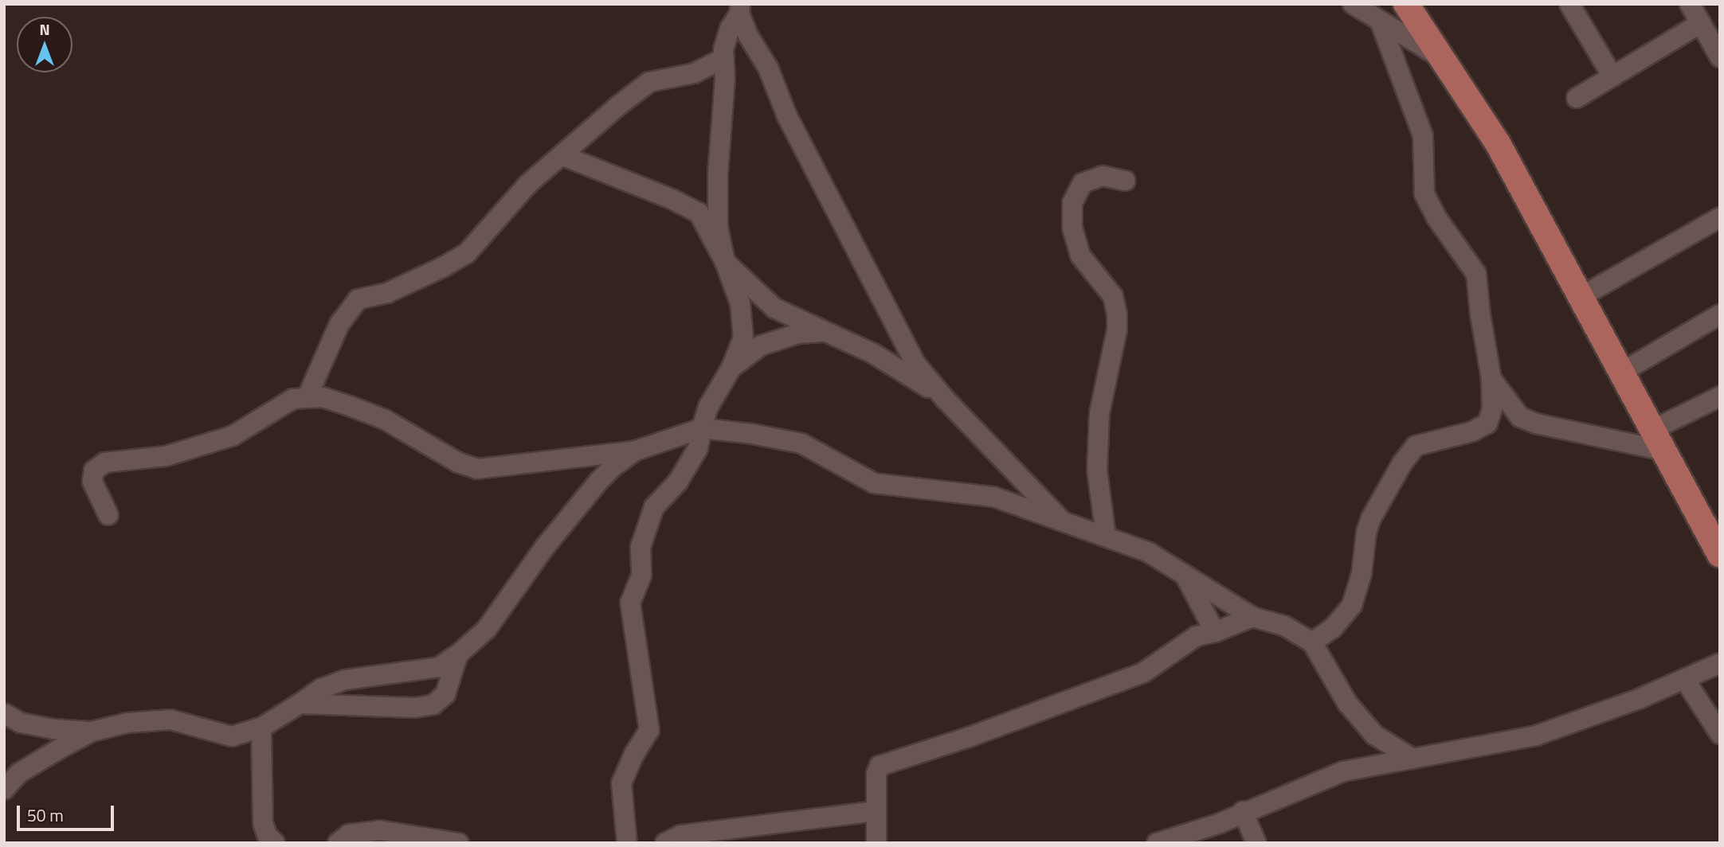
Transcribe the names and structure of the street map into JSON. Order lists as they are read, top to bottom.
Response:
{
  "scale_bar": "50 m",
  "north": "top"
}
